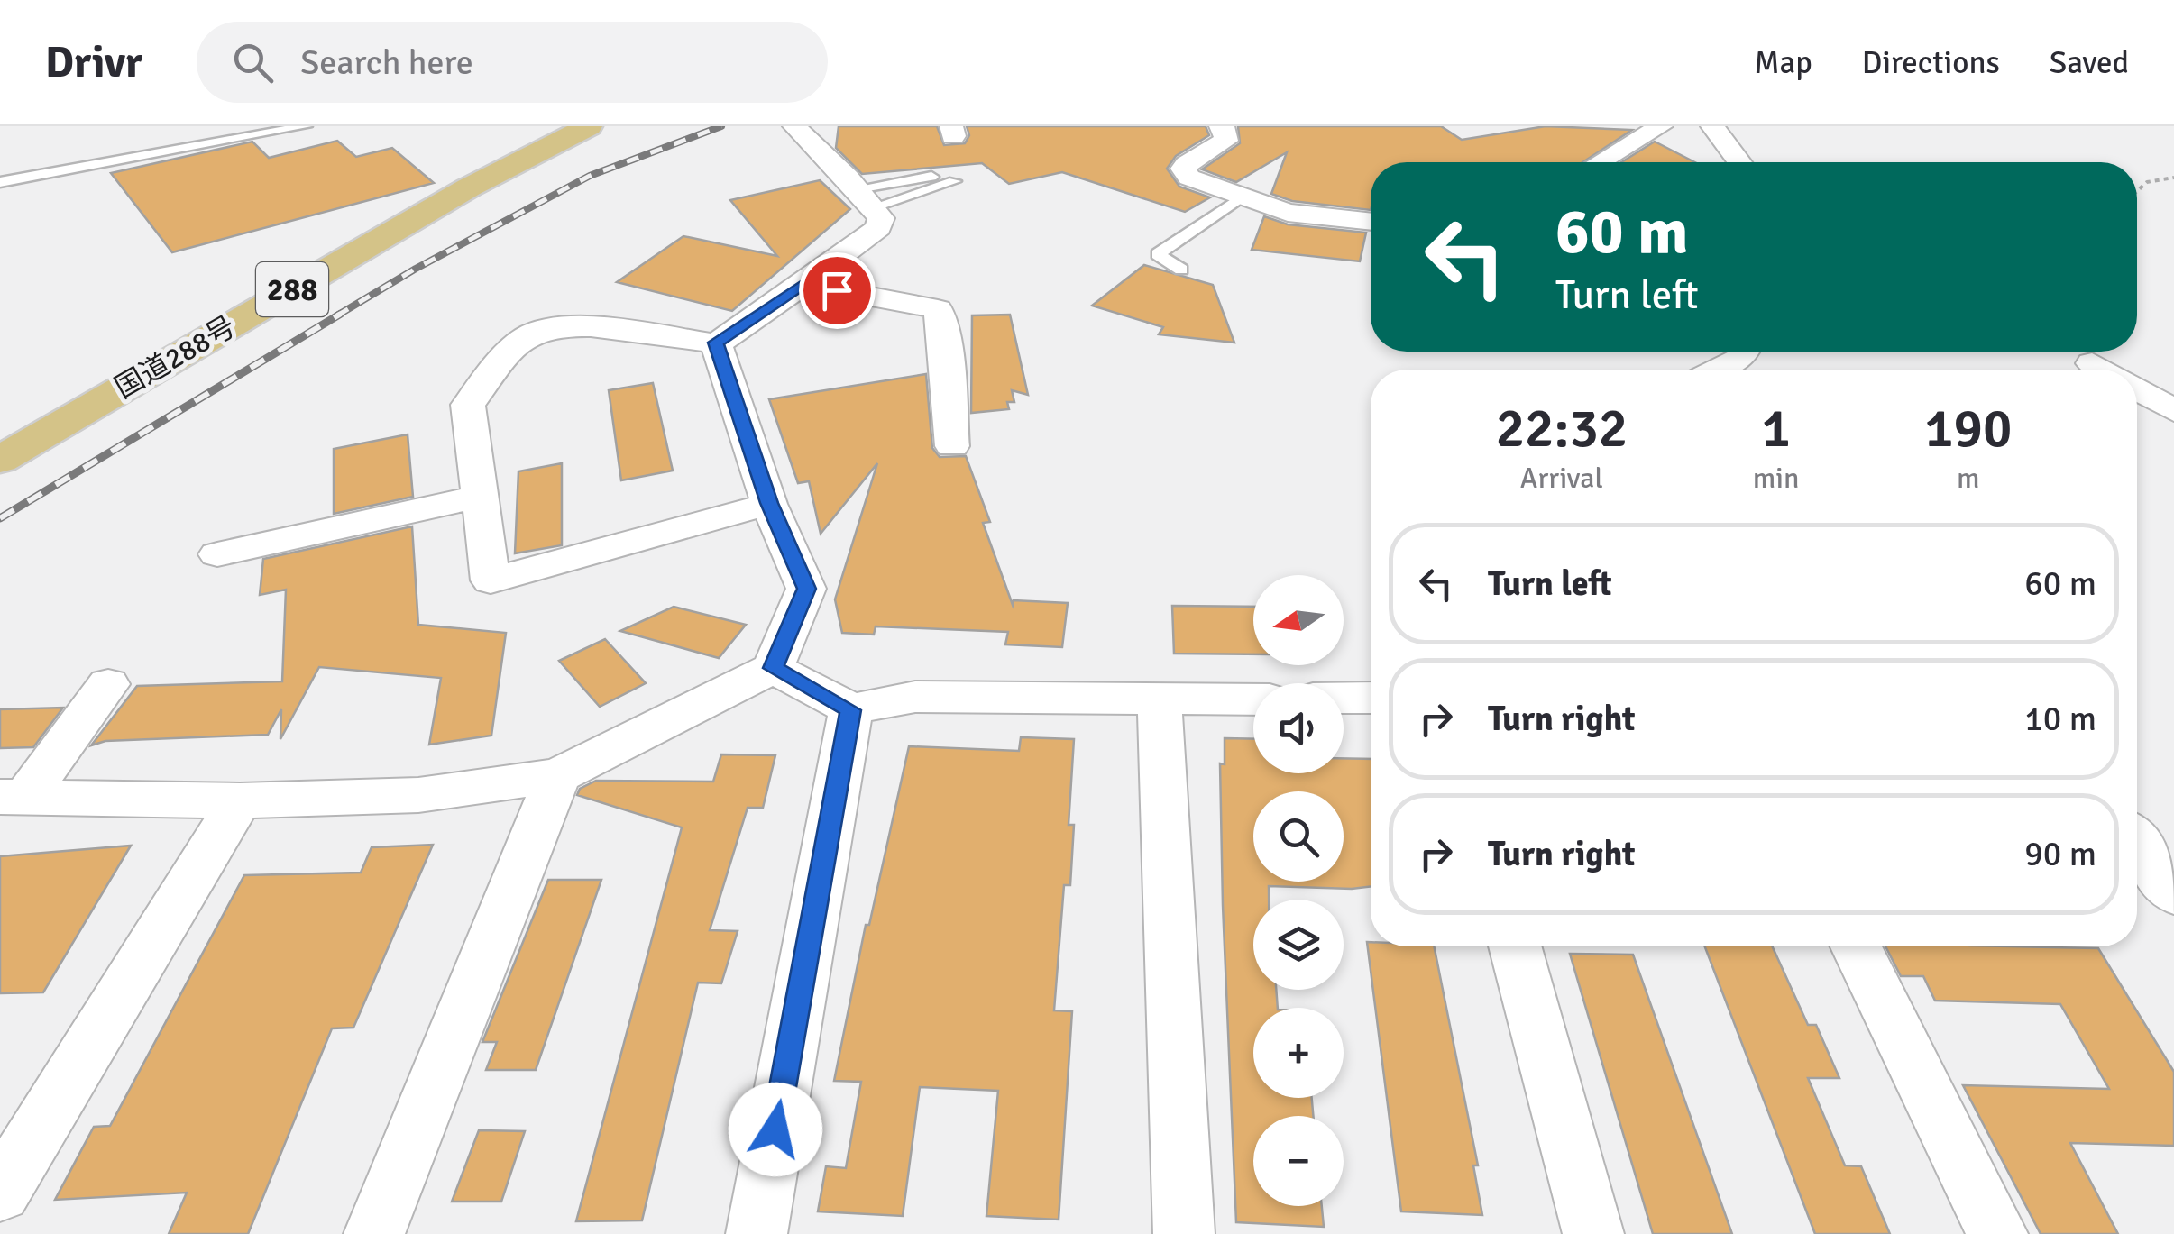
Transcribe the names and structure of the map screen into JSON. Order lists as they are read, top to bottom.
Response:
{
  "streets": {
    "highway": ["288", "国道288号"]
  },
  "north": "left",
  "page": {
    "header": "Drivr",
    "search": "Search here",
    "nav": ["Map", "Directions", "Saved"],
    "turn": ["60 m", "Turn left"],
    "eta": [
      "22:32",
      "Arrival",
      "1",
      "min",
      "190",
      "m"
    ],
    "list": [
      {
        "name": "Turn left",
        "value": "60 m"
      },
      {
        "name": "Turn right",
        "value": "10 m"
      },
      {
        "name": "Turn right",
        "value": "90 m"
      }
    ],
    "map_buttons": ["+", "−"]
  }
}
